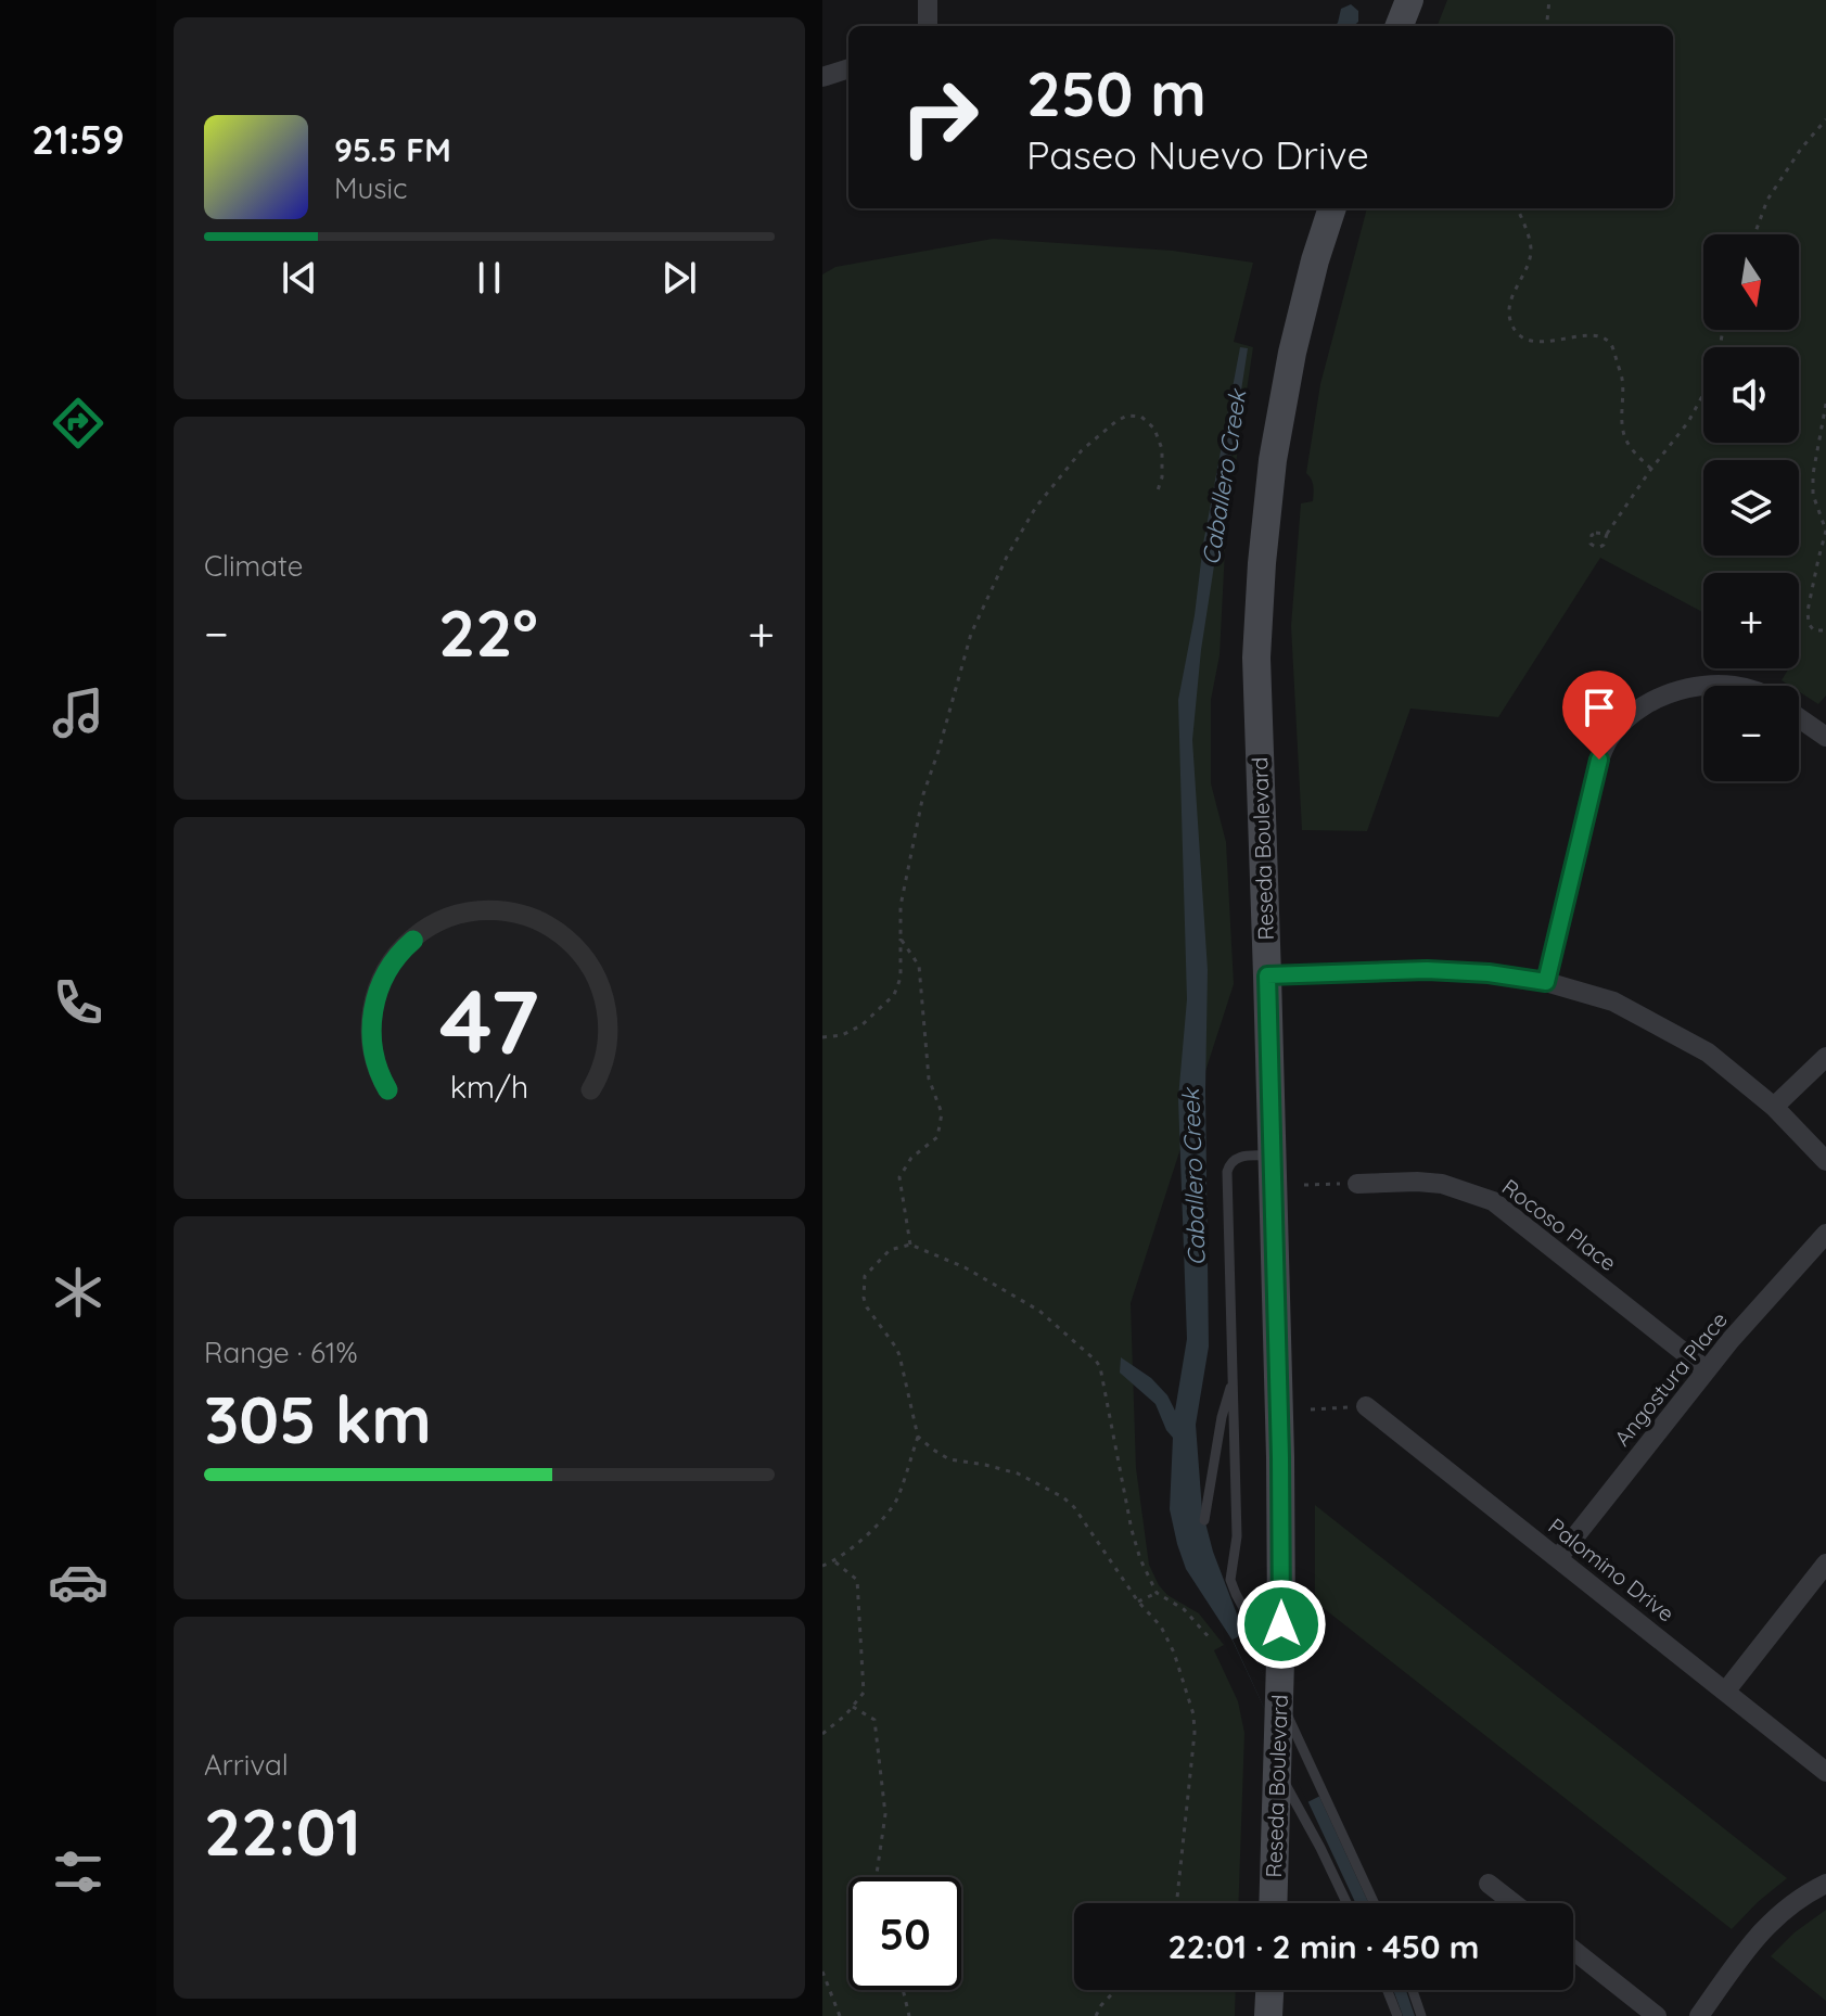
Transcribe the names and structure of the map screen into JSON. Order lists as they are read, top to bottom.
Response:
{
  "streets": {
    "main road": ["Reseda Boulevard"],
    "street": ["Rocoso Place", "Angostura Place", "Palomino Drive"]
  },
  "crossings": [
    ["Rocoso Place", "Angostura Place"],
    ["Angostura Place", "Palomino Drive"]
  ],
  "water": ["Caballero Creek"],
  "north": "bottom",
  "page": {
    "tabs": "21:59",
    "turn": ["250 m", "Paseo Nuevo Drive"],
    "song": ["95.5 FM", "Music"],
    "map_buttons": ["+", "−"],
    "tile": [
      "Climate",
      ["Range · 61%", "305 km"],
      ["Arrival", "22:01"]
    ],
    "heat": ["−", "22°", "+"],
    "limit": "50",
    "trip": "22:01 · 2 min · 450 m",
    "gauge": ["47", "km/h"]
  }
}
